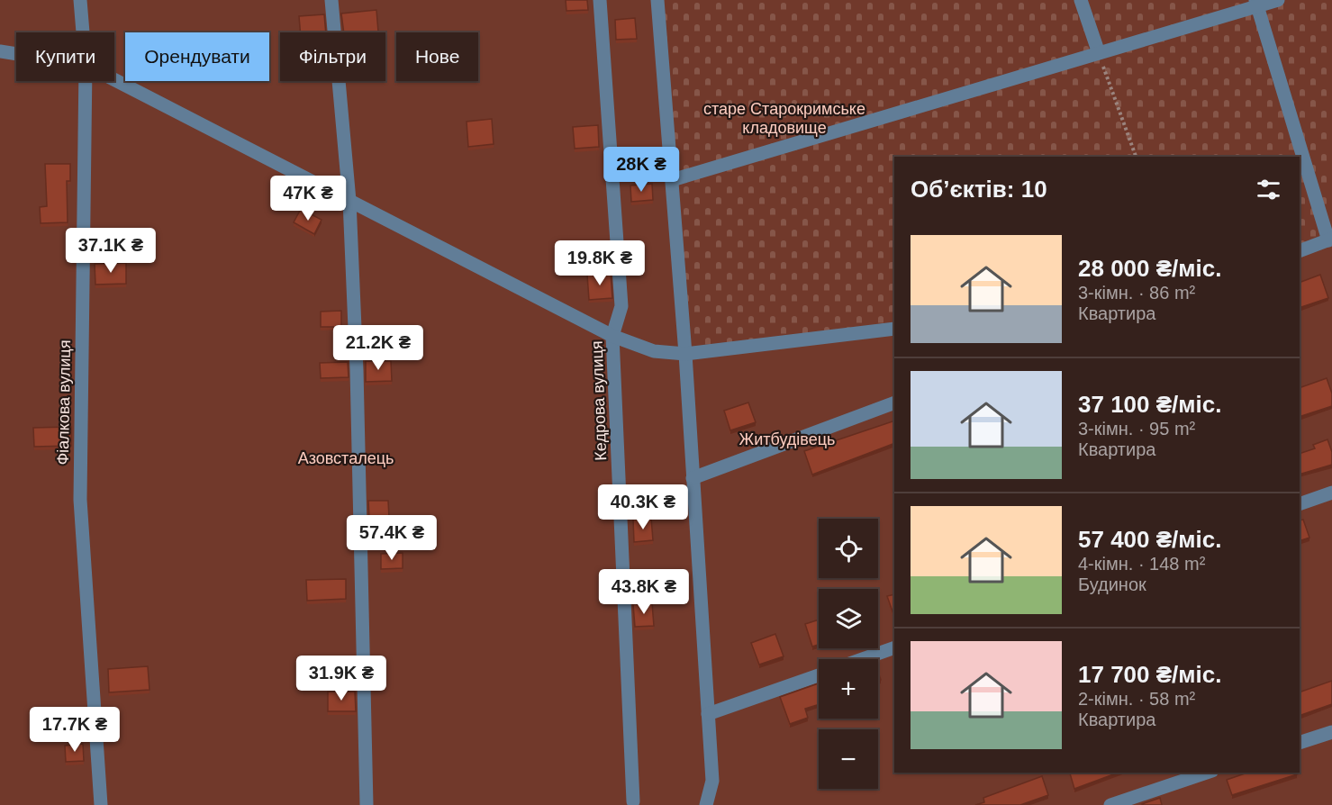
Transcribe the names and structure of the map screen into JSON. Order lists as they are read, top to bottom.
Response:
{
  "streets": {
    "street": ["Кедрова вулиця", "Фіалкова вулиця"]
  },
  "parks": ["старе Старокримське кладовище", "Житбудівець", "Азовсталець"],
  "page": {
    "chip": [
      "Купити",
      "Орендувати",
      "Фільтри",
      "Нове"
    ],
    "price": [
      "28K ₴",
      "47K ₴",
      "37.1K ₴",
      "19.8K ₴",
      "21.2K ₴",
      "40.3K ₴",
      "57.4K ₴",
      "43.8K ₴",
      "31.9K ₴",
      "17.7K ₴"
    ],
    "heading": "Об’єктів: 10",
    "list": [
      {
        "name": "28 000 ₴/міс.",
        "note": "3-кімн. · 86 m² · Квартира"
      },
      {
        "name": "37 100 ₴/міс.",
        "note": "3-кімн. · 95 m² · Квартира"
      },
      {
        "name": "57 400 ₴/міс.",
        "note": "4-кімн. · 148 m² · Будинок"
      },
      {
        "name": "17 700 ₴/міс.",
        "note": "2-кімн. · 58 m² · Квартира"
      }
    ],
    "map_buttons": ["+", "−"]
  }
}
